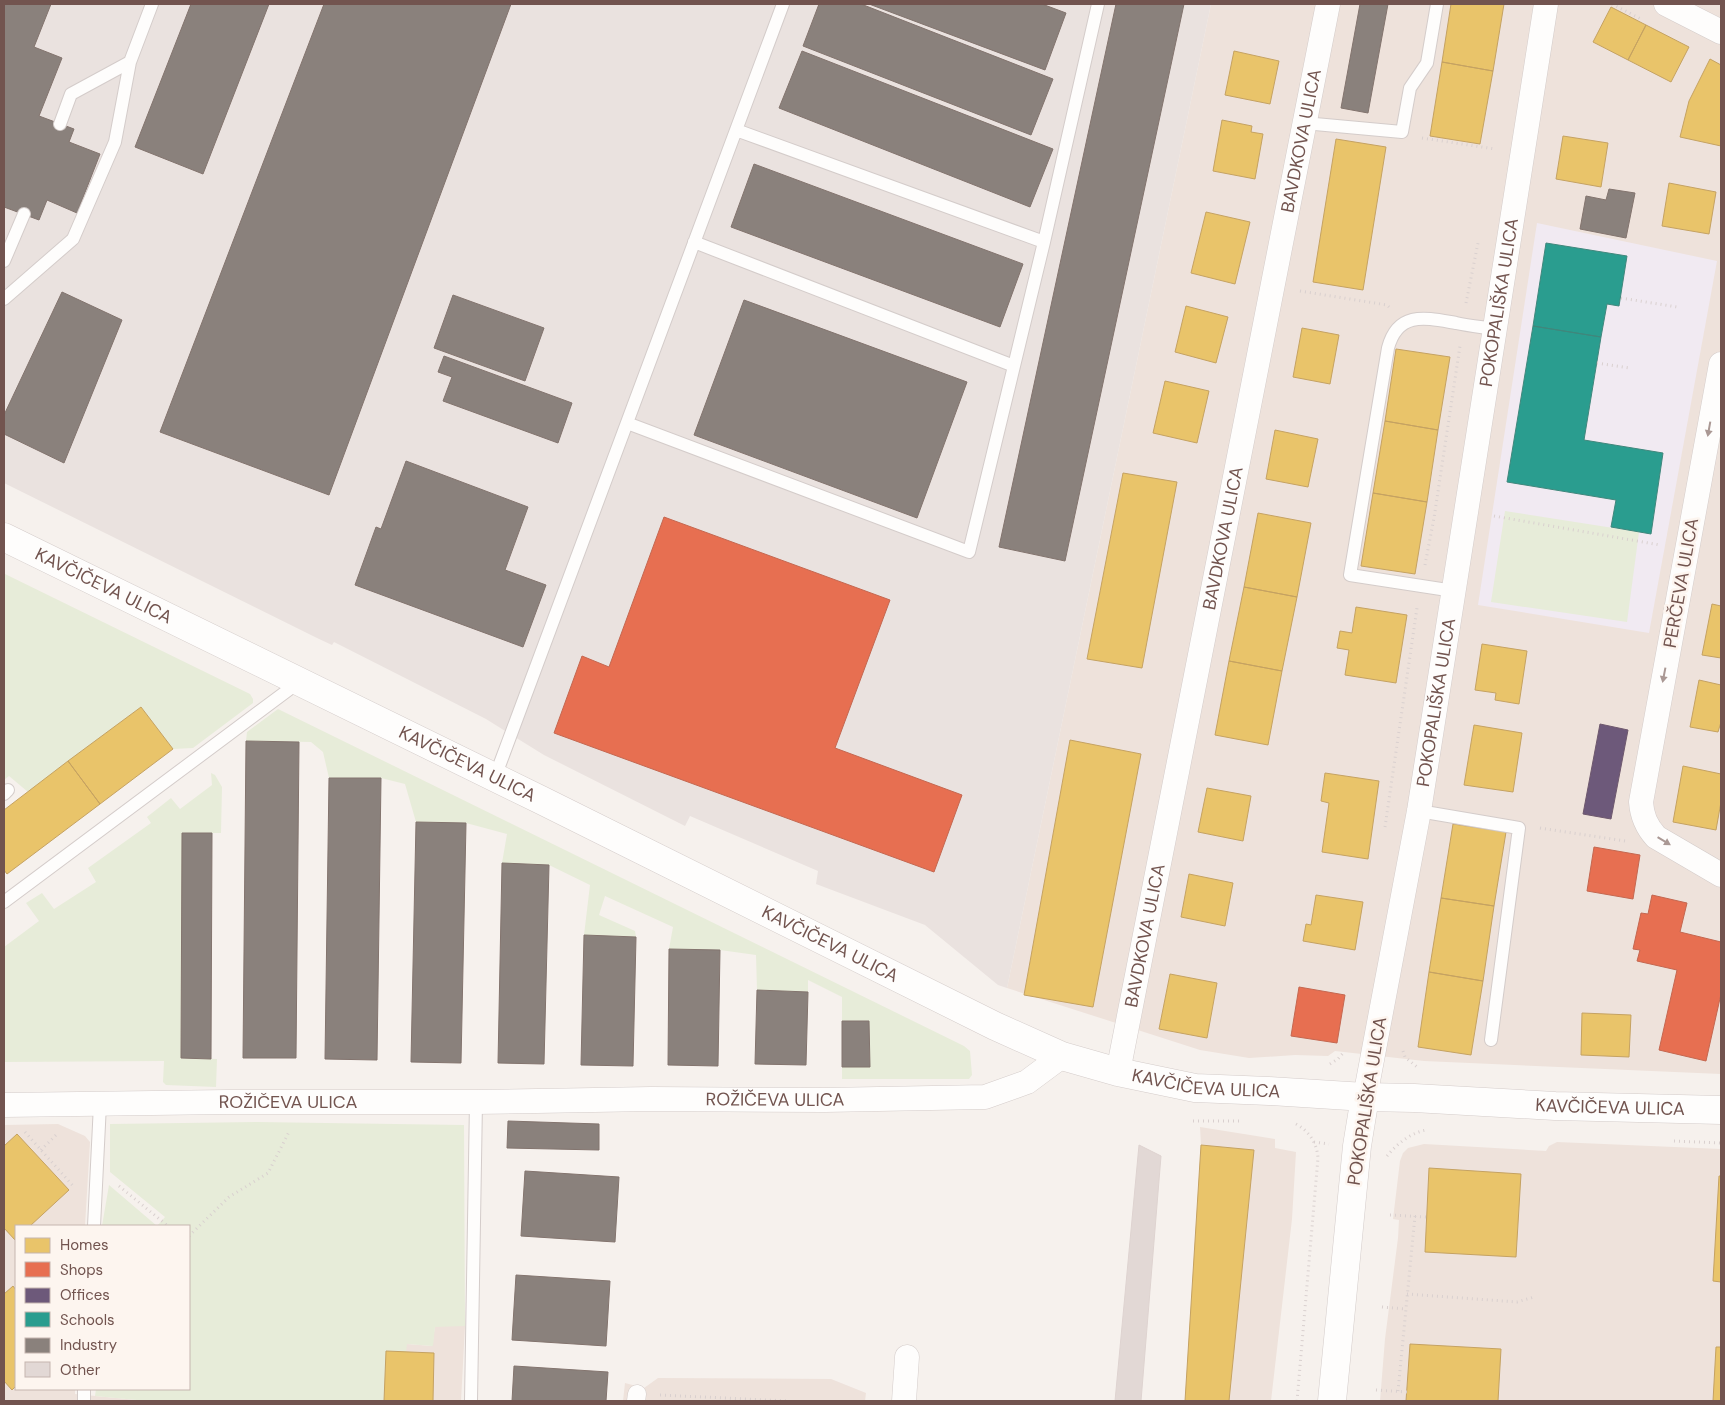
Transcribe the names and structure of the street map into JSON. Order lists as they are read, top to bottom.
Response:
{
  "streets": {
    "street": [
      "BAVDKOVA ULICA",
      "POKOPALIŠKA ULICA",
      "PERČEVA ULICA",
      "KAVČIČEVA ULICA",
      "ROŽIČEVA ULICA"
    ]
  },
  "crossings": [
    ["BAVDKOVA ULICA", "KAVČIČEVA ULICA"],
    ["POKOPALIŠKA ULICA", "KAVČIČEVA ULICA"],
    ["KAVČIČEVA ULICA", "ROŽIČEVA ULICA"]
  ],
  "one_way": ["PERČEVA ULICA"],
  "legend": [
    "Homes",
    "Shops",
    "Offices",
    "Schools",
    "Industry",
    "Other"
  ]
}
